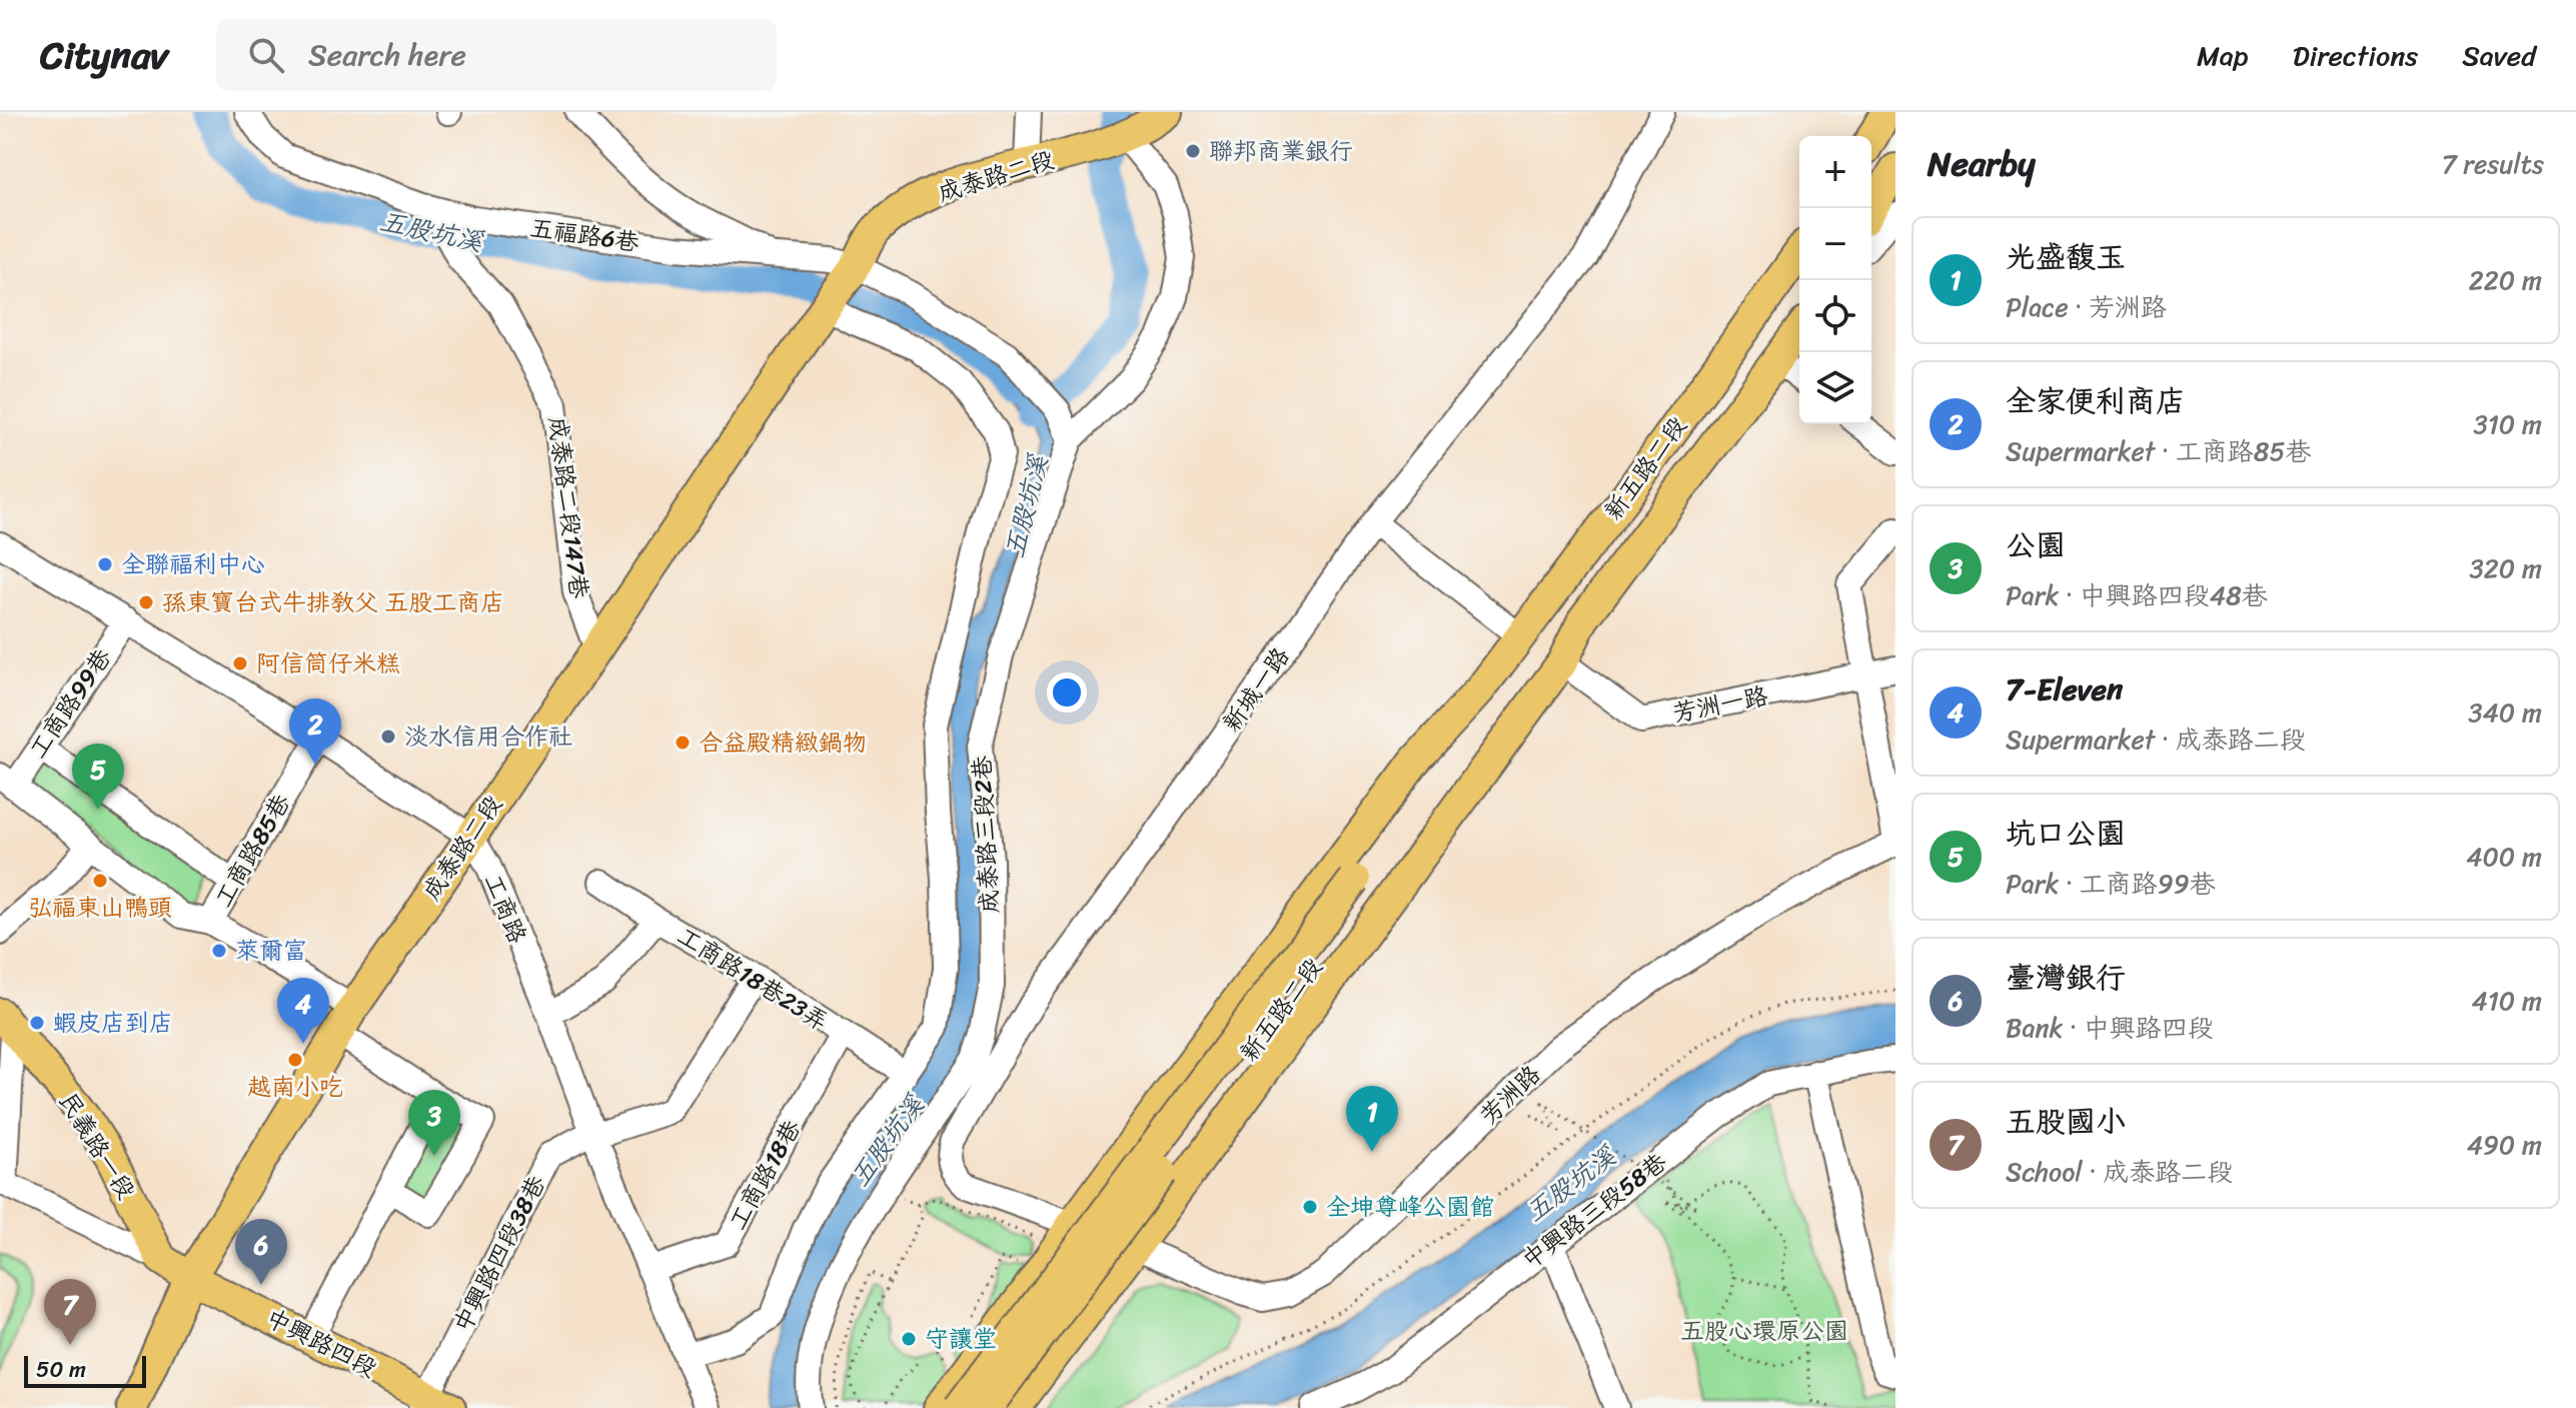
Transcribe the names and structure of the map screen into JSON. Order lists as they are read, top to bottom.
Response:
{
  "streets": {
    "main road": [
      "成泰路二段",
      "新五路二段",
      "民義路一段",
      "中興路四段"
    ],
    "street": [
      "五福路6巷",
      "成泰路二段147巷",
      "新城一路",
      "工商路99巷",
      "芳洲一路",
      "成泰路三段2巷",
      "工商路85巷",
      "工商路",
      "工商路18巷23弄",
      "芳洲路",
      "工商路18巷",
      "中興路三段58巷",
      "中興路四段38巷"
    ]
  },
  "crossings": [
    ["成泰路二段", "五福路6巷"],
    ["成泰路二段", "成泰路二段147巷"],
    ["成泰路二段", "成泰路三段2巷"],
    ["成泰路二段", "工商路"],
    ["成泰路二段", "中興路四段"],
    ["五福路6巷", "成泰路二段147巷"],
    ["五福路6巷", "成泰路三段2巷"],
    ["新五路二段", "新城一路"],
    ["新五路二段", "芳洲一路"],
    ["新五路二段", "芳洲路"],
    ["新城一路", "芳洲路"],
    ["工商路99巷", "工商路"],
    ["工商路85巷", "工商路"],
    ["工商路", "工商路18巷"],
    ["工商路", "中興路四段38巷"],
    ["工商路18巷23弄", "工商路18巷"],
    ["工商路18巷23弄", "中興路四段38巷"],
    ["中興路四段38巷", "中興路四段"]
  ],
  "water": ["五股坑溪"],
  "parks": ["五股心環原公園"],
  "places": [
    "聯邦商業銀行",
    "全聯福利中心",
    "孫東寶台式牛排教父 五股工商店",
    "阿信筒仔米糕",
    "淡水信用合作社",
    "合益殿精緻鍋物",
    "弘福東山鴨頭",
    "萊爾富",
    "蝦皮店到店",
    "越南小吃",
    "全坤尊峰公園館",
    "守讓堂"
  ],
  "scale_bar": "50 m",
  "page": {
    "header": "Citynav",
    "search": "Search here",
    "nav": ["Map", "Directions", "Saved"],
    "heading": ["Nearby", "7 results"],
    "map_buttons": ["+", "−"],
    "list": [
      {
        "mark": "1",
        "name": "光盛馥玉",
        "note": "Place · 芳洲路",
        "value": "220 m"
      },
      {
        "mark": "2",
        "name": "全家便利商店",
        "note": "Supermarket · 工商路85巷",
        "value": "310 m"
      },
      {
        "mark": "3",
        "name": "公園",
        "note": "Park · 中興路四段48巷",
        "value": "320 m"
      },
      {
        "mark": "4",
        "name": "7-Eleven",
        "note": "Supermarket · 成泰路二段",
        "value": "340 m"
      },
      {
        "mark": "5",
        "name": "坑口公園",
        "note": "Park · 工商路99巷",
        "value": "400 m"
      },
      {
        "mark": "6",
        "name": "臺灣銀行",
        "note": "Bank · 中興路四段",
        "value": "410 m"
      },
      {
        "mark": "7",
        "name": "五股國小",
        "note": "School · 成泰路二段",
        "value": "490 m"
      }
    ],
    "pins": [
      "2",
      "5",
      "4",
      "1",
      "3",
      "6",
      "7"
    ],
    "scale": "50 m"
  }
}
